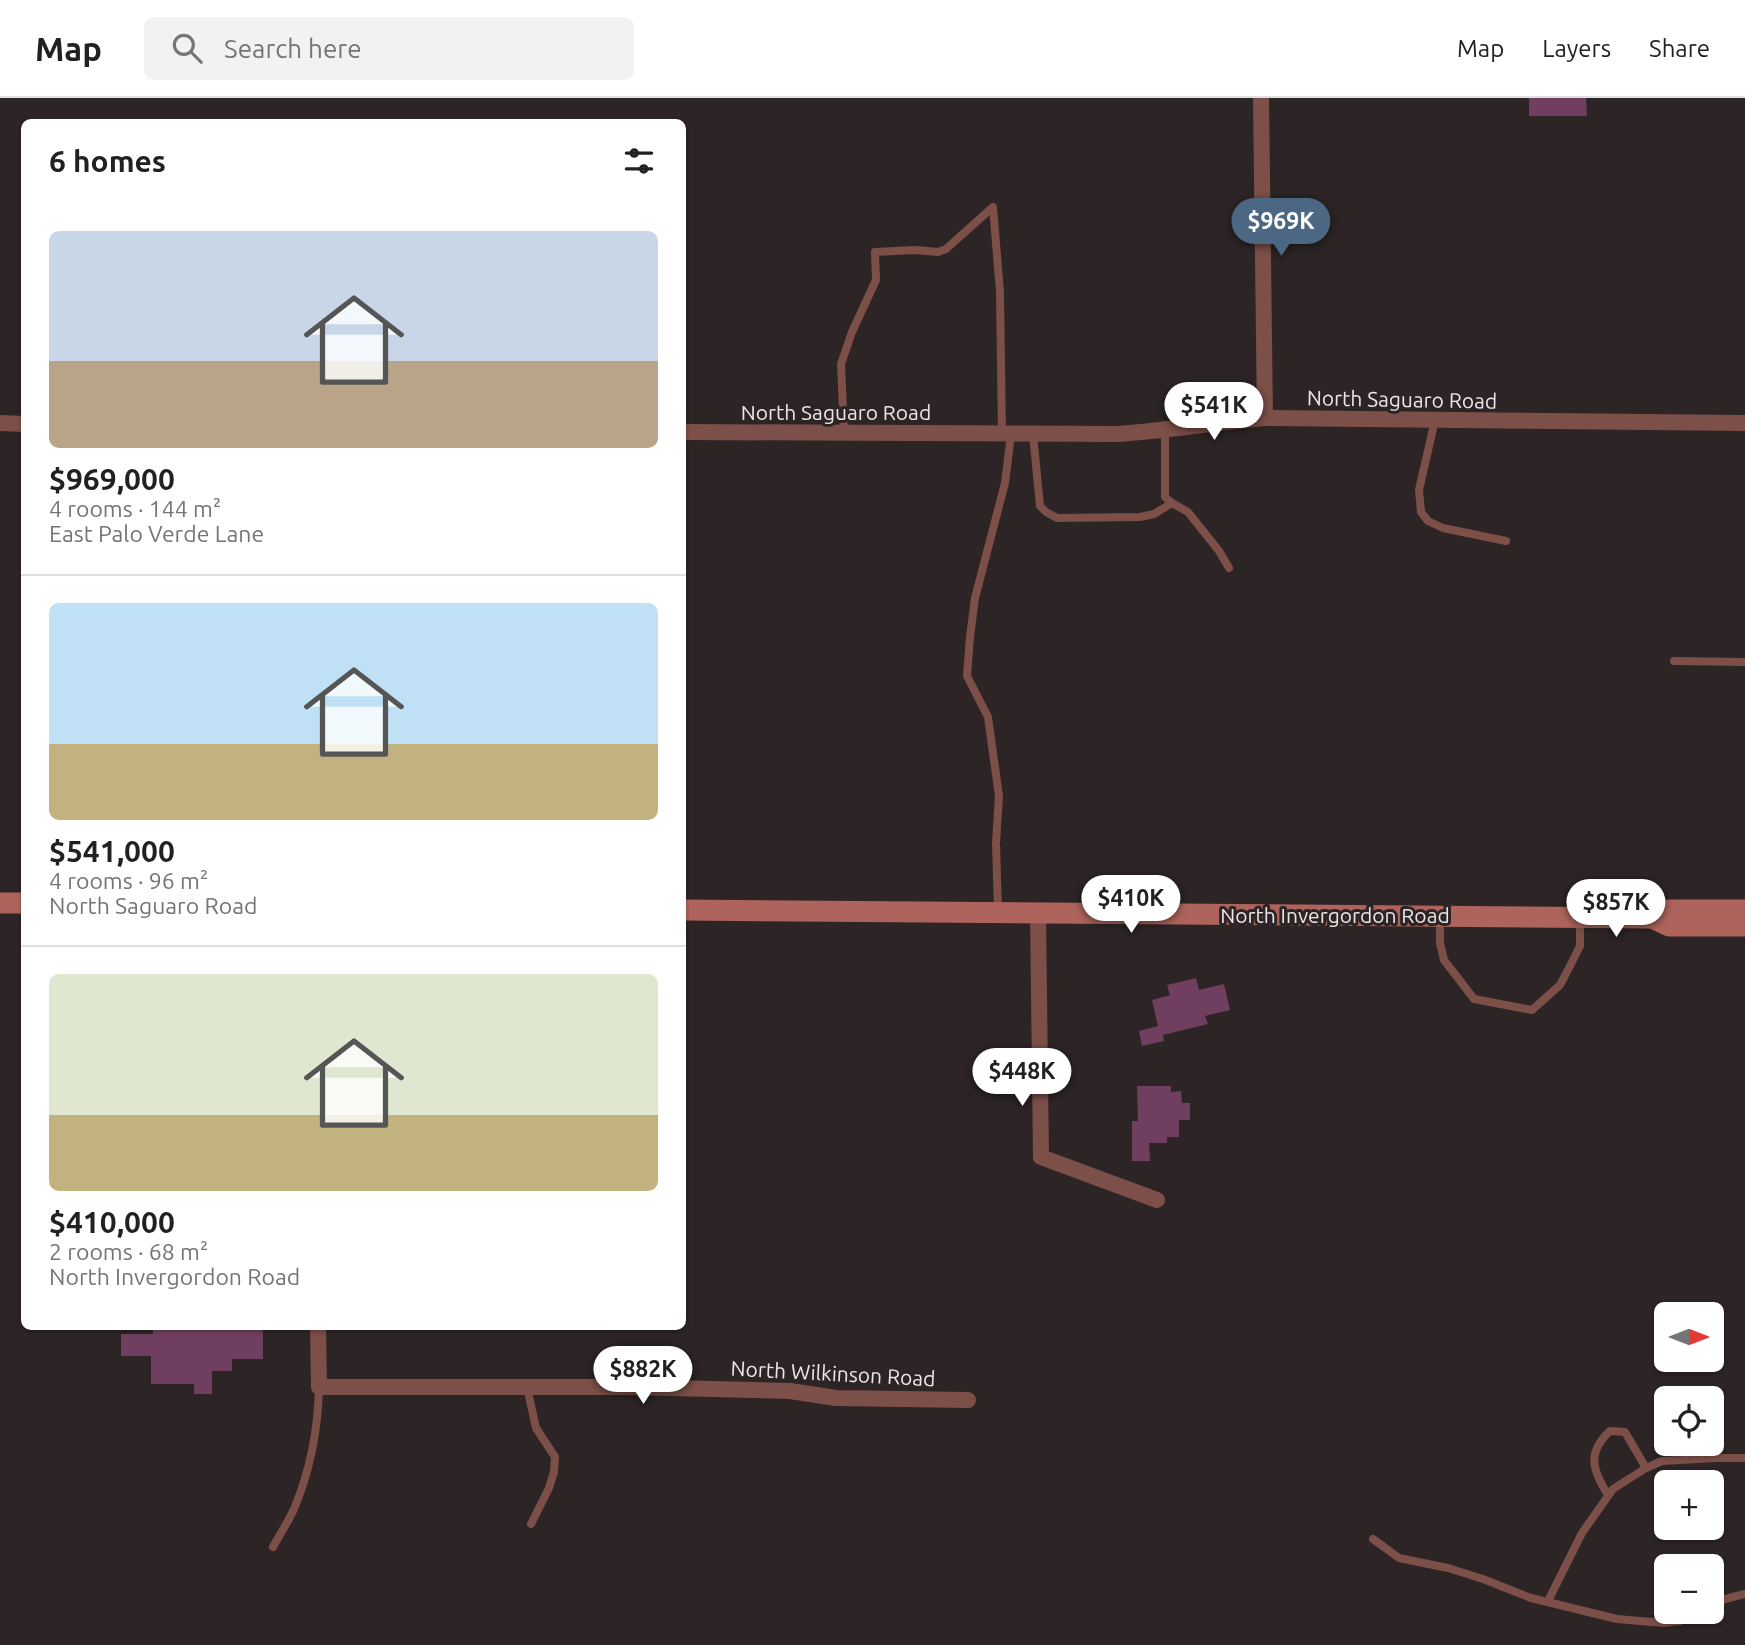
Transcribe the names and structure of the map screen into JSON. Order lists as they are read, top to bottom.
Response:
{
  "streets": {
    "street": ["North Saguaro Road", "North Invergordon Road", "North Wilkinson Road"]
  },
  "north": "right",
  "page": {
    "header": "Map",
    "search": "Search here",
    "nav": ["Map", "Layers", "Share"],
    "heading": "6 homes",
    "price": [
      "$969K",
      "$541K",
      "$410K",
      "$857K",
      "$448K",
      "$882K"
    ],
    "list": [
      {
        "name": "$969,000",
        "note": "4 rooms · 144 m² · East Palo Verde Lane"
      },
      {
        "name": "$541,000",
        "note": "4 rooms · 96 m² · North Saguaro Road"
      },
      {
        "name": "$410,000",
        "note": "2 rooms · 68 m² · North Invergordon Road"
      }
    ],
    "map_buttons": ["+", "−"]
  }
}
